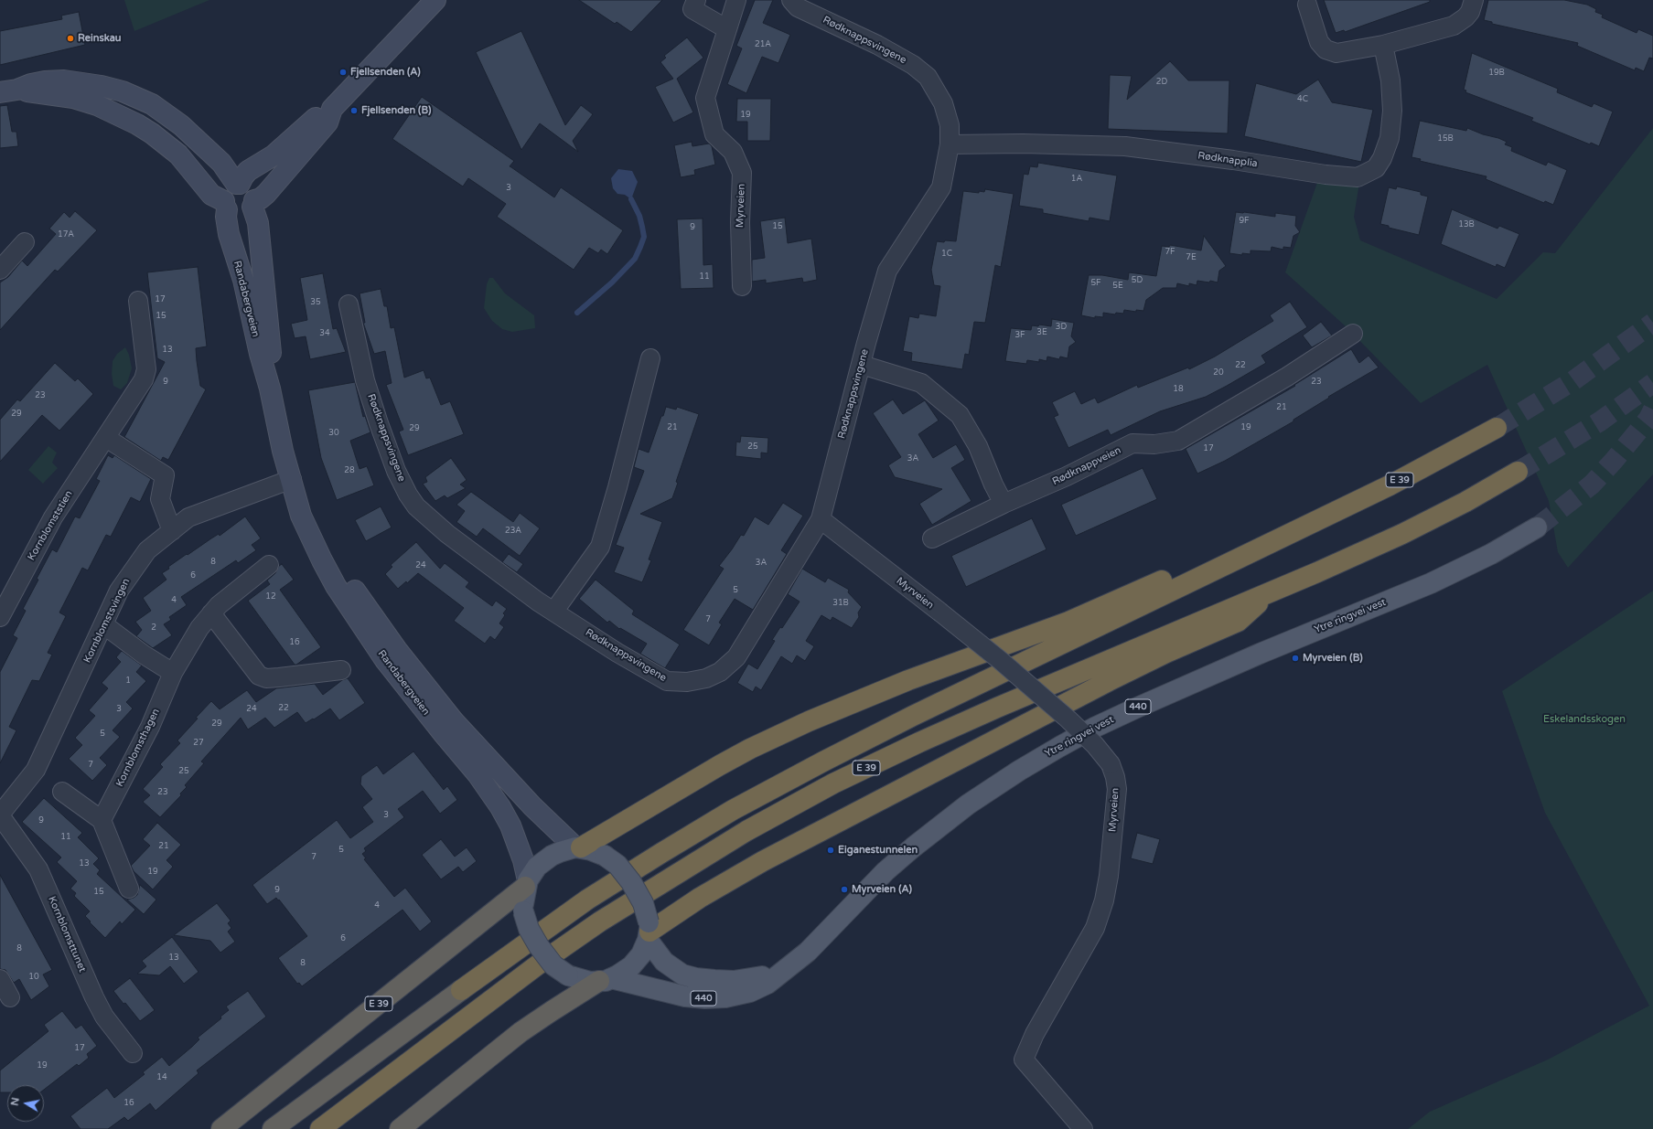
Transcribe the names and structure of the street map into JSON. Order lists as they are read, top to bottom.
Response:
{
  "streets": {
    "highway": ["E 39"],
    "main road": ["Randabergveien", "Ytre ringvei vest", "440"],
    "street": [
      "Rødknappsvingene",
      "Rødknapplia",
      "Myrveien",
      "Rødknappveien",
      "Kornblomststien",
      "Kornblomstsvingen",
      "Kornblomsthagen",
      "Kornblomsttunet"
    ]
  },
  "crossings": [
    ["Rødknappsvingene", "Rødknapplia"],
    ["Rødknappsvingene", "Myrveien"],
    ["Randabergveien", "E 39"],
    ["Randabergveien", "Ytre ringvei vest"],
    ["Randabergveien", "Kornblomstsvingen"],
    ["Randabergveien", "440"],
    ["E 39", "Ytre ringvei vest"],
    ["E 39", "440"],
    ["Ytre ringvei vest", "440"],
    ["Kornblomstsvingen", "Kornblomsttunet"]
  ],
  "parks": ["Eskelandsskogen"],
  "places": [
    "Reinskau",
    "Fjellsenden (A)",
    "Fjellsenden (B)",
    "Myrveien (B)",
    "Eiganestunnelen",
    "Myrveien (A)"
  ],
  "house_numbers": [
    "21A",
    "19B",
    "2D",
    "4C",
    "19",
    "15B",
    "1A",
    "3",
    "9F",
    "13B",
    "15",
    "9",
    "17A",
    "7F",
    "1C",
    "7E",
    "11",
    "5D",
    "5F",
    "5E",
    "17",
    "35",
    "15",
    "3D",
    "3E",
    "34",
    "3F",
    "13",
    "22",
    "20",
    "9",
    "23",
    "18",
    "23",
    "21",
    "29",
    "21",
    "19",
    "29",
    "30",
    "25",
    "17",
    "3A",
    "28",
    "23A",
    "8",
    "3A",
    "24",
    "6",
    "5",
    "12",
    "4",
    "31B",
    "7",
    "2",
    "16",
    "1",
    "22",
    "3",
    "24",
    "29",
    "5",
    "27",
    "7",
    "25",
    "23",
    "3",
    "9",
    "11",
    "21",
    "5",
    "7",
    "13",
    "19",
    "9",
    "15",
    "4",
    "6",
    "8",
    "13",
    "8",
    "10",
    "17",
    "19",
    "14",
    "16"
  ],
  "north": "left"
}
